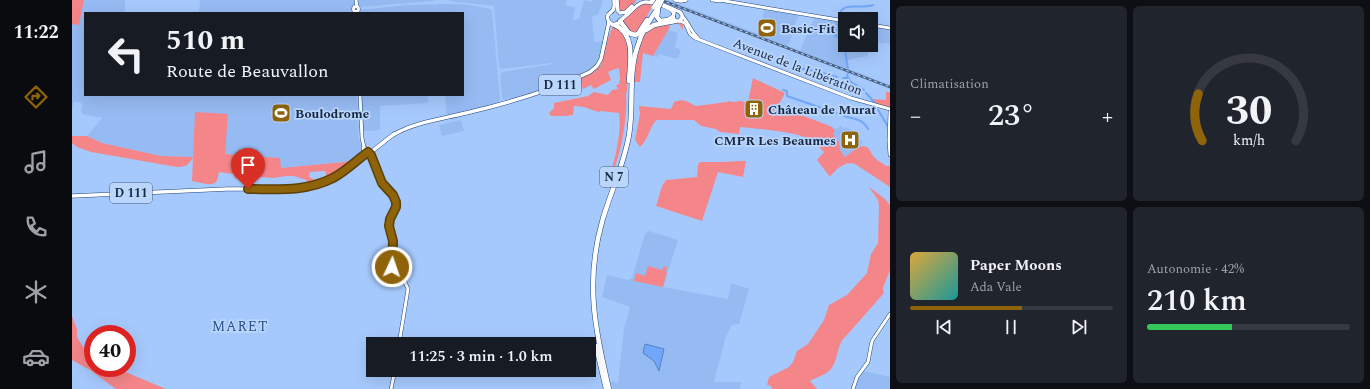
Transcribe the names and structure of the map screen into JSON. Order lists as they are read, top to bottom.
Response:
{
  "streets": {
    "highway": ["N 7"],
    "main road": ["Avenue de la Libération", "D 111"]
  },
  "crossings": [
    ["Avenue de la Libération", "N 7"],
    ["D 111", "N 7"]
  ],
  "districts": ["MARET"],
  "places": {
    "sports": ["Basic-Fit", "Boulodrome"],
    "building": ["Château de Murat"],
    "hospital": ["CMPR Les Beaumes"]
  },
  "page": {
    "tabs": "11:22",
    "tile": [
      "Climatisation",
      ["Autonomie · 42%", "210 km"]
    ],
    "turn": ["510 m", "Route de Beauvallon"],
    "heat": ["−", "23°", "+"],
    "song": ["Paper Moons", "Ada Vale"],
    "limit": "40",
    "trip": "11:25 · 3 min · 1.0 km",
    "gauge": ["30", "km/h"]
  }
}
